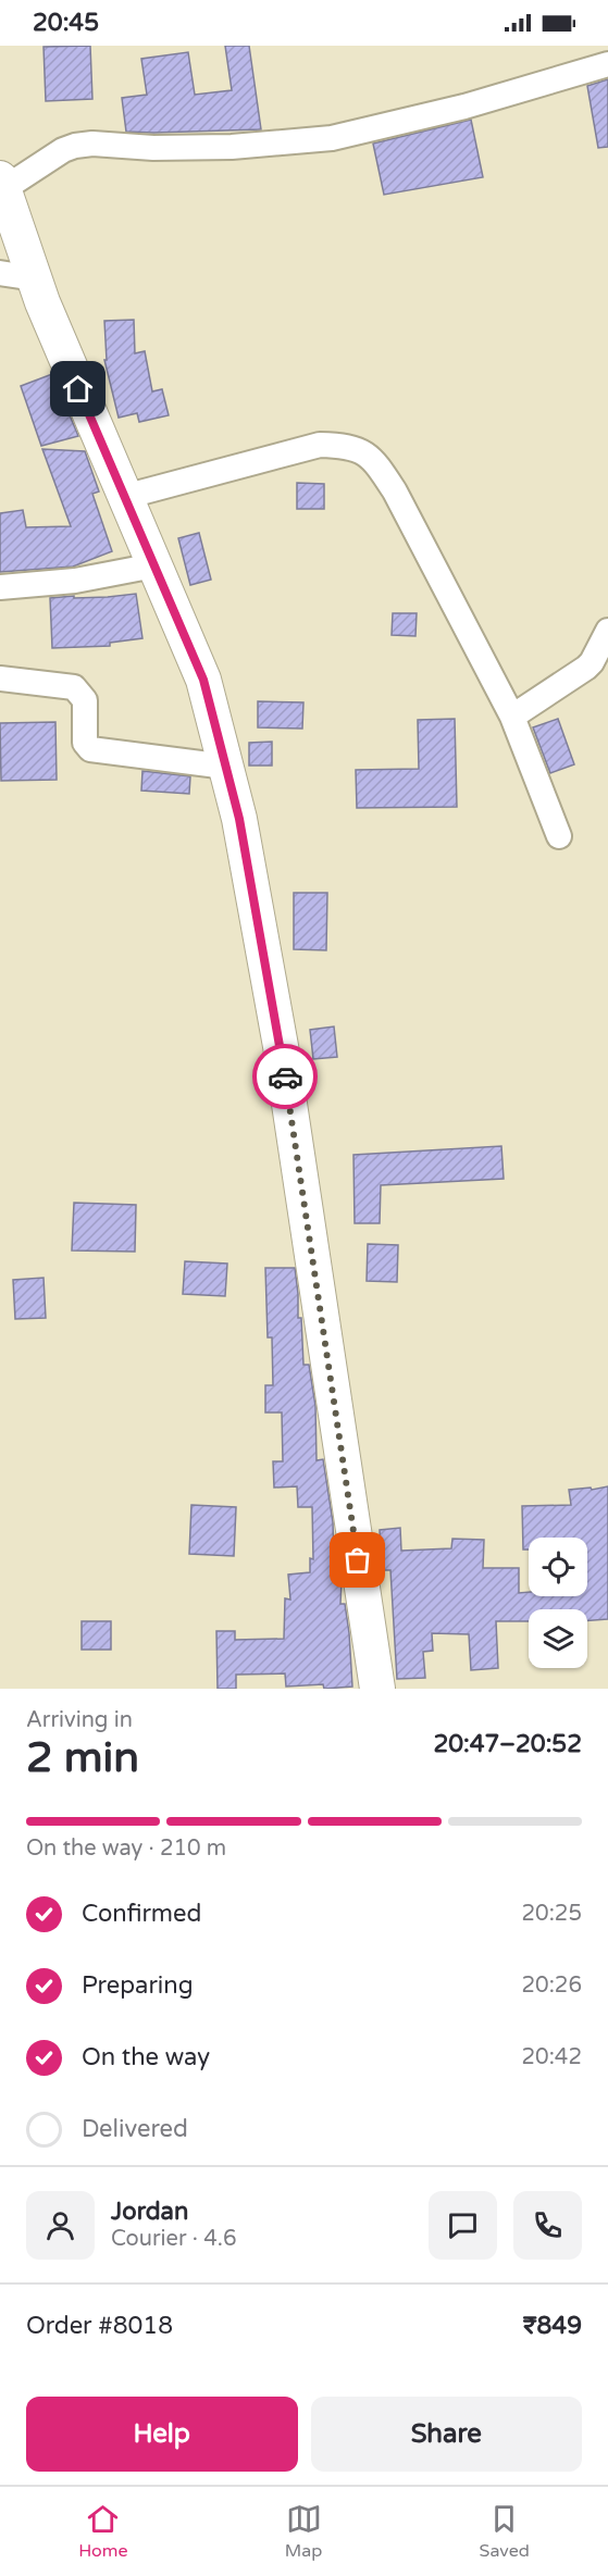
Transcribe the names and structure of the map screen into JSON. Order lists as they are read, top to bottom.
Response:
{
  "page": {
    "status": "20:45",
    "heading": ["2 min", "Arriving in", "20:47–20:52"],
    "panel": [
      "Jordan",
      "Courier · 4.6",
      "Order #8018",
      "₹849"
    ],
    "bar": "On the way · 210 m",
    "list": [
      ["Confirmed", "20:25"],
      ["Preparing", "20:26"],
      ["On the way", "20:42"],
      "Delivered"
    ],
    "buttons": ["Help", "Share"],
    "tabs": ["Home", "Map", "Saved"]
  }
}
